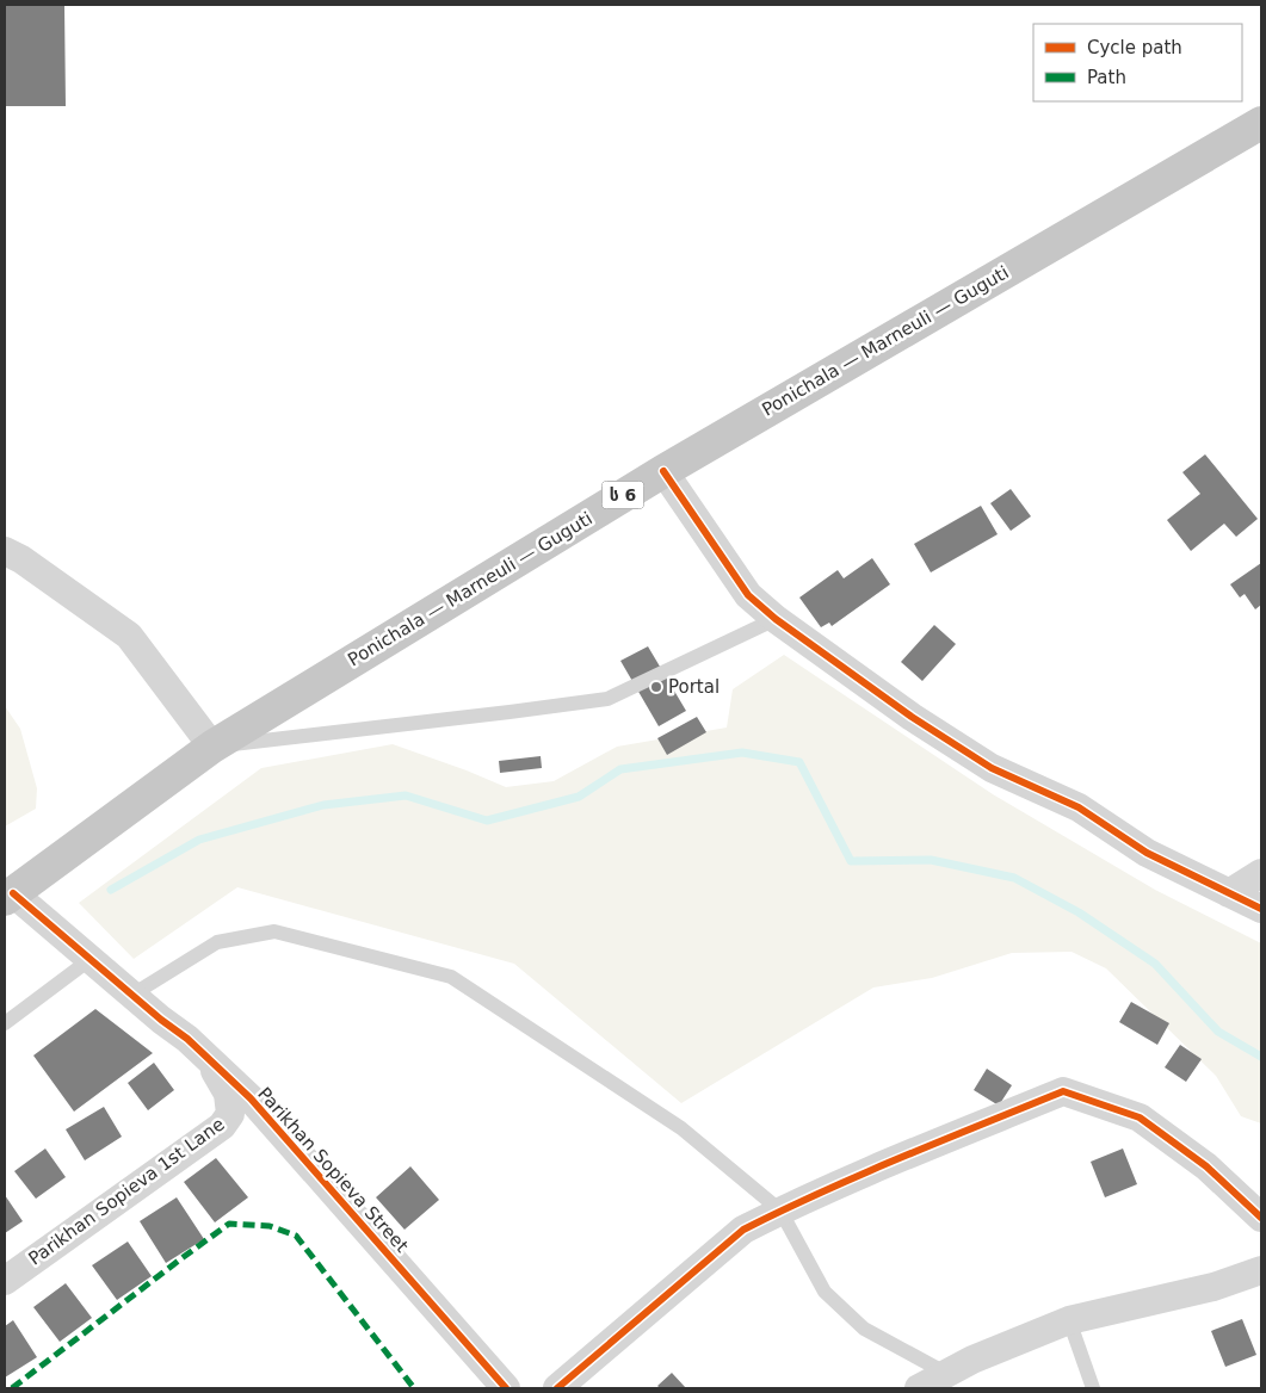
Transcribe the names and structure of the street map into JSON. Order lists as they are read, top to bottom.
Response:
{
  "streets": {
    "highway": ["Ponichala — Marneuli — Guguti", "ს 6"],
    "street": ["Parikhan Sopieva Street", "Parikhan Sopieva 1st Lane"]
  },
  "crossings": [
    ["Ponichala — Marneuli — Guguti", "Parikhan Sopieva Street"],
    ["Parikhan Sopieva Street", "Parikhan Sopieva 1st Lane"]
  ],
  "places": ["Portal"],
  "legend": ["Cycle path", "Path"]
}
